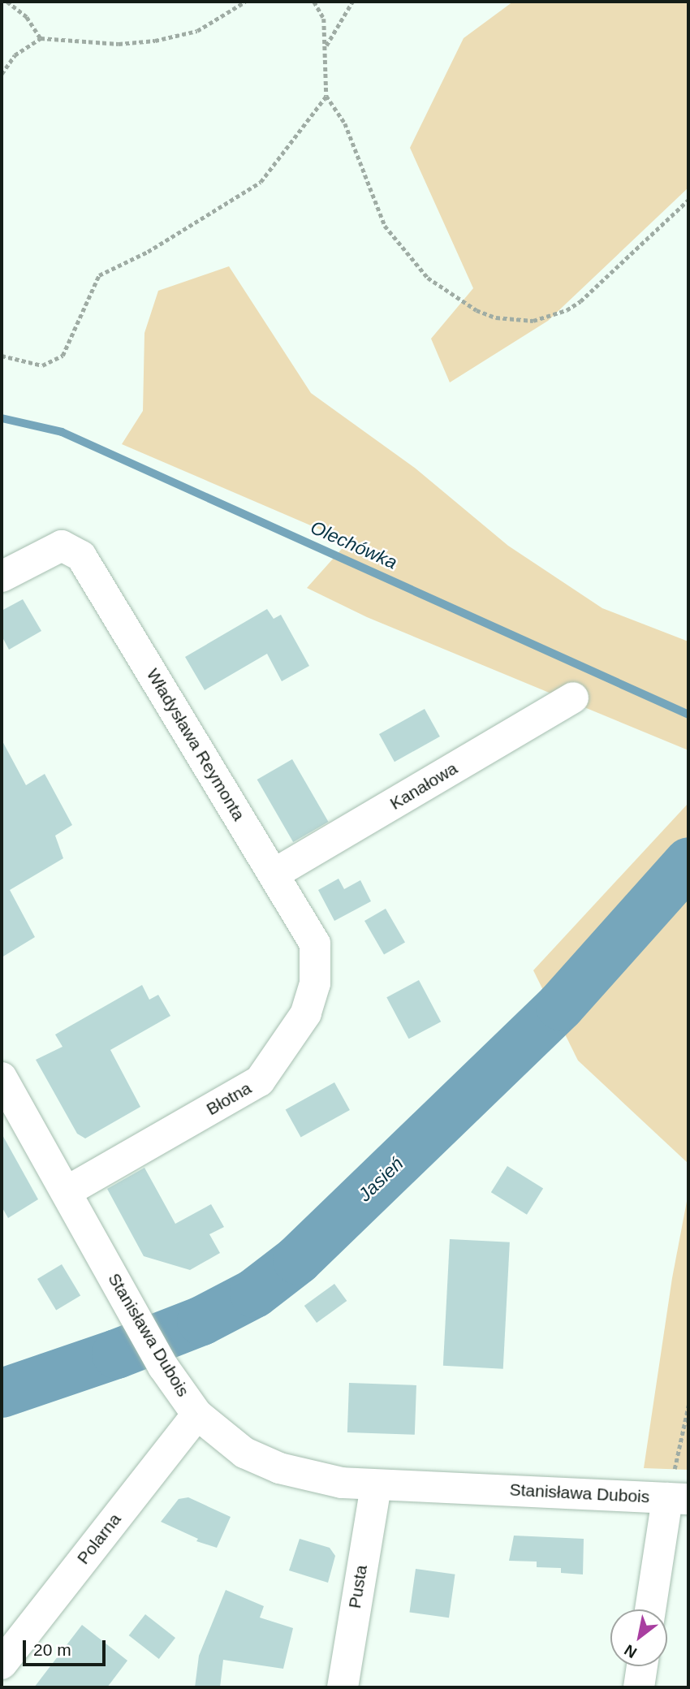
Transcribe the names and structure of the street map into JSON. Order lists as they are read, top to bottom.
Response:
{
  "streets": {
    "street": [
      "Władysława Reymonta",
      "Kanałowa",
      "Błotna",
      "Stanisława Dubois",
      "Polarna",
      "Pusta"
    ]
  },
  "crossings": [
    ["Władysława Reymonta", "Kanałowa"],
    ["Władysława Reymonta", "Błotna"],
    ["Błotna", "Stanisława Dubois"],
    ["Stanisława Dubois", "Polarna"],
    ["Stanisława Dubois", "Pusta"]
  ],
  "water": ["Olechówka", "Jasień"],
  "scale_bar": "20 m",
  "north": "bottom left"
}
